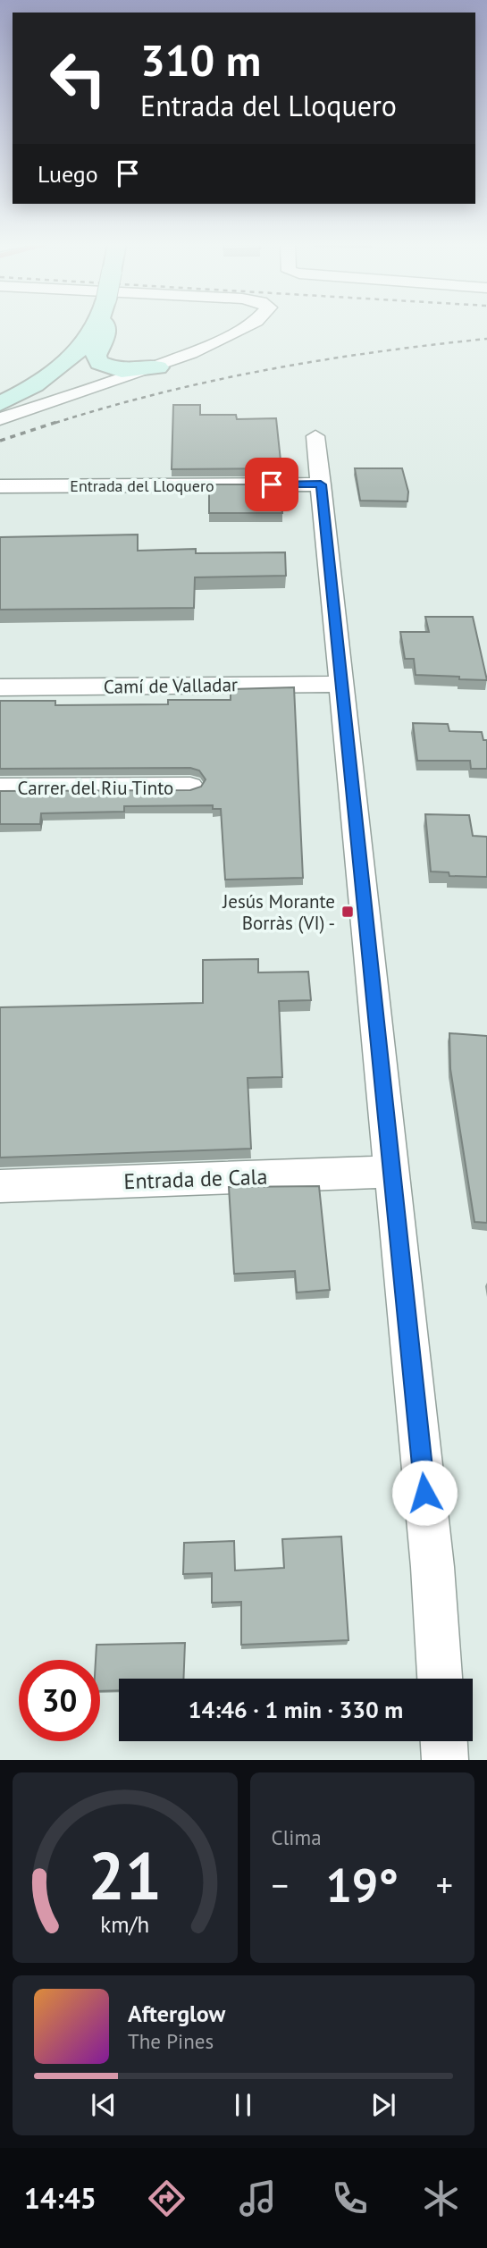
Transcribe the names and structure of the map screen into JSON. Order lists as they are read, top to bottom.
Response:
{
  "streets": {
    "street": [
      "Entrada del Lloquero",
      "Camí de Valladar",
      "Carrer del Riu Tinto",
      "Entrada de Cala"
    ]
  },
  "places": {
    "transit": ["Jesús Morante Borràs (VI) -"]
  },
  "page": {
    "turn": ["310 m", "Entrada del Lloquero"],
    "then": "Luego",
    "limit": "30",
    "trip": "14:46 · 1 min · 330 m",
    "tile": "Clima",
    "heat": ["−", "19°", "+"],
    "song": ["Afterglow", "The Pines"],
    "tabs": "14:45",
    "gauge": ["21", "km/h"]
  }
}
